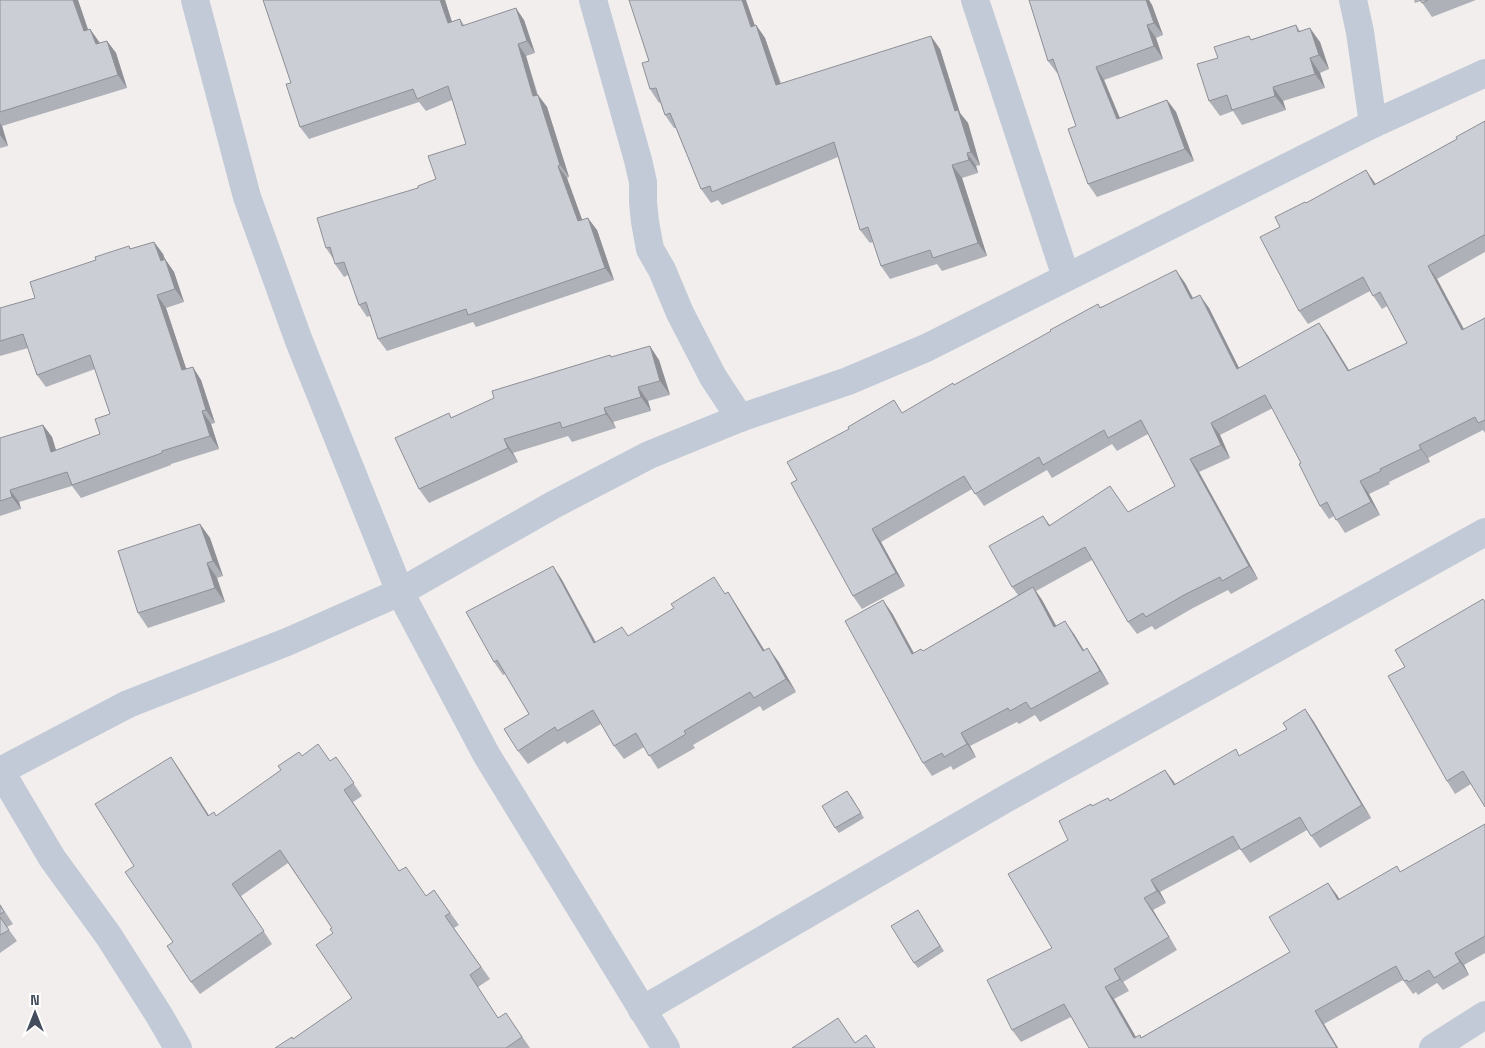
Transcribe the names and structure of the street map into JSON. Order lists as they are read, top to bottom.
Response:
{
  "north": "top"
}
